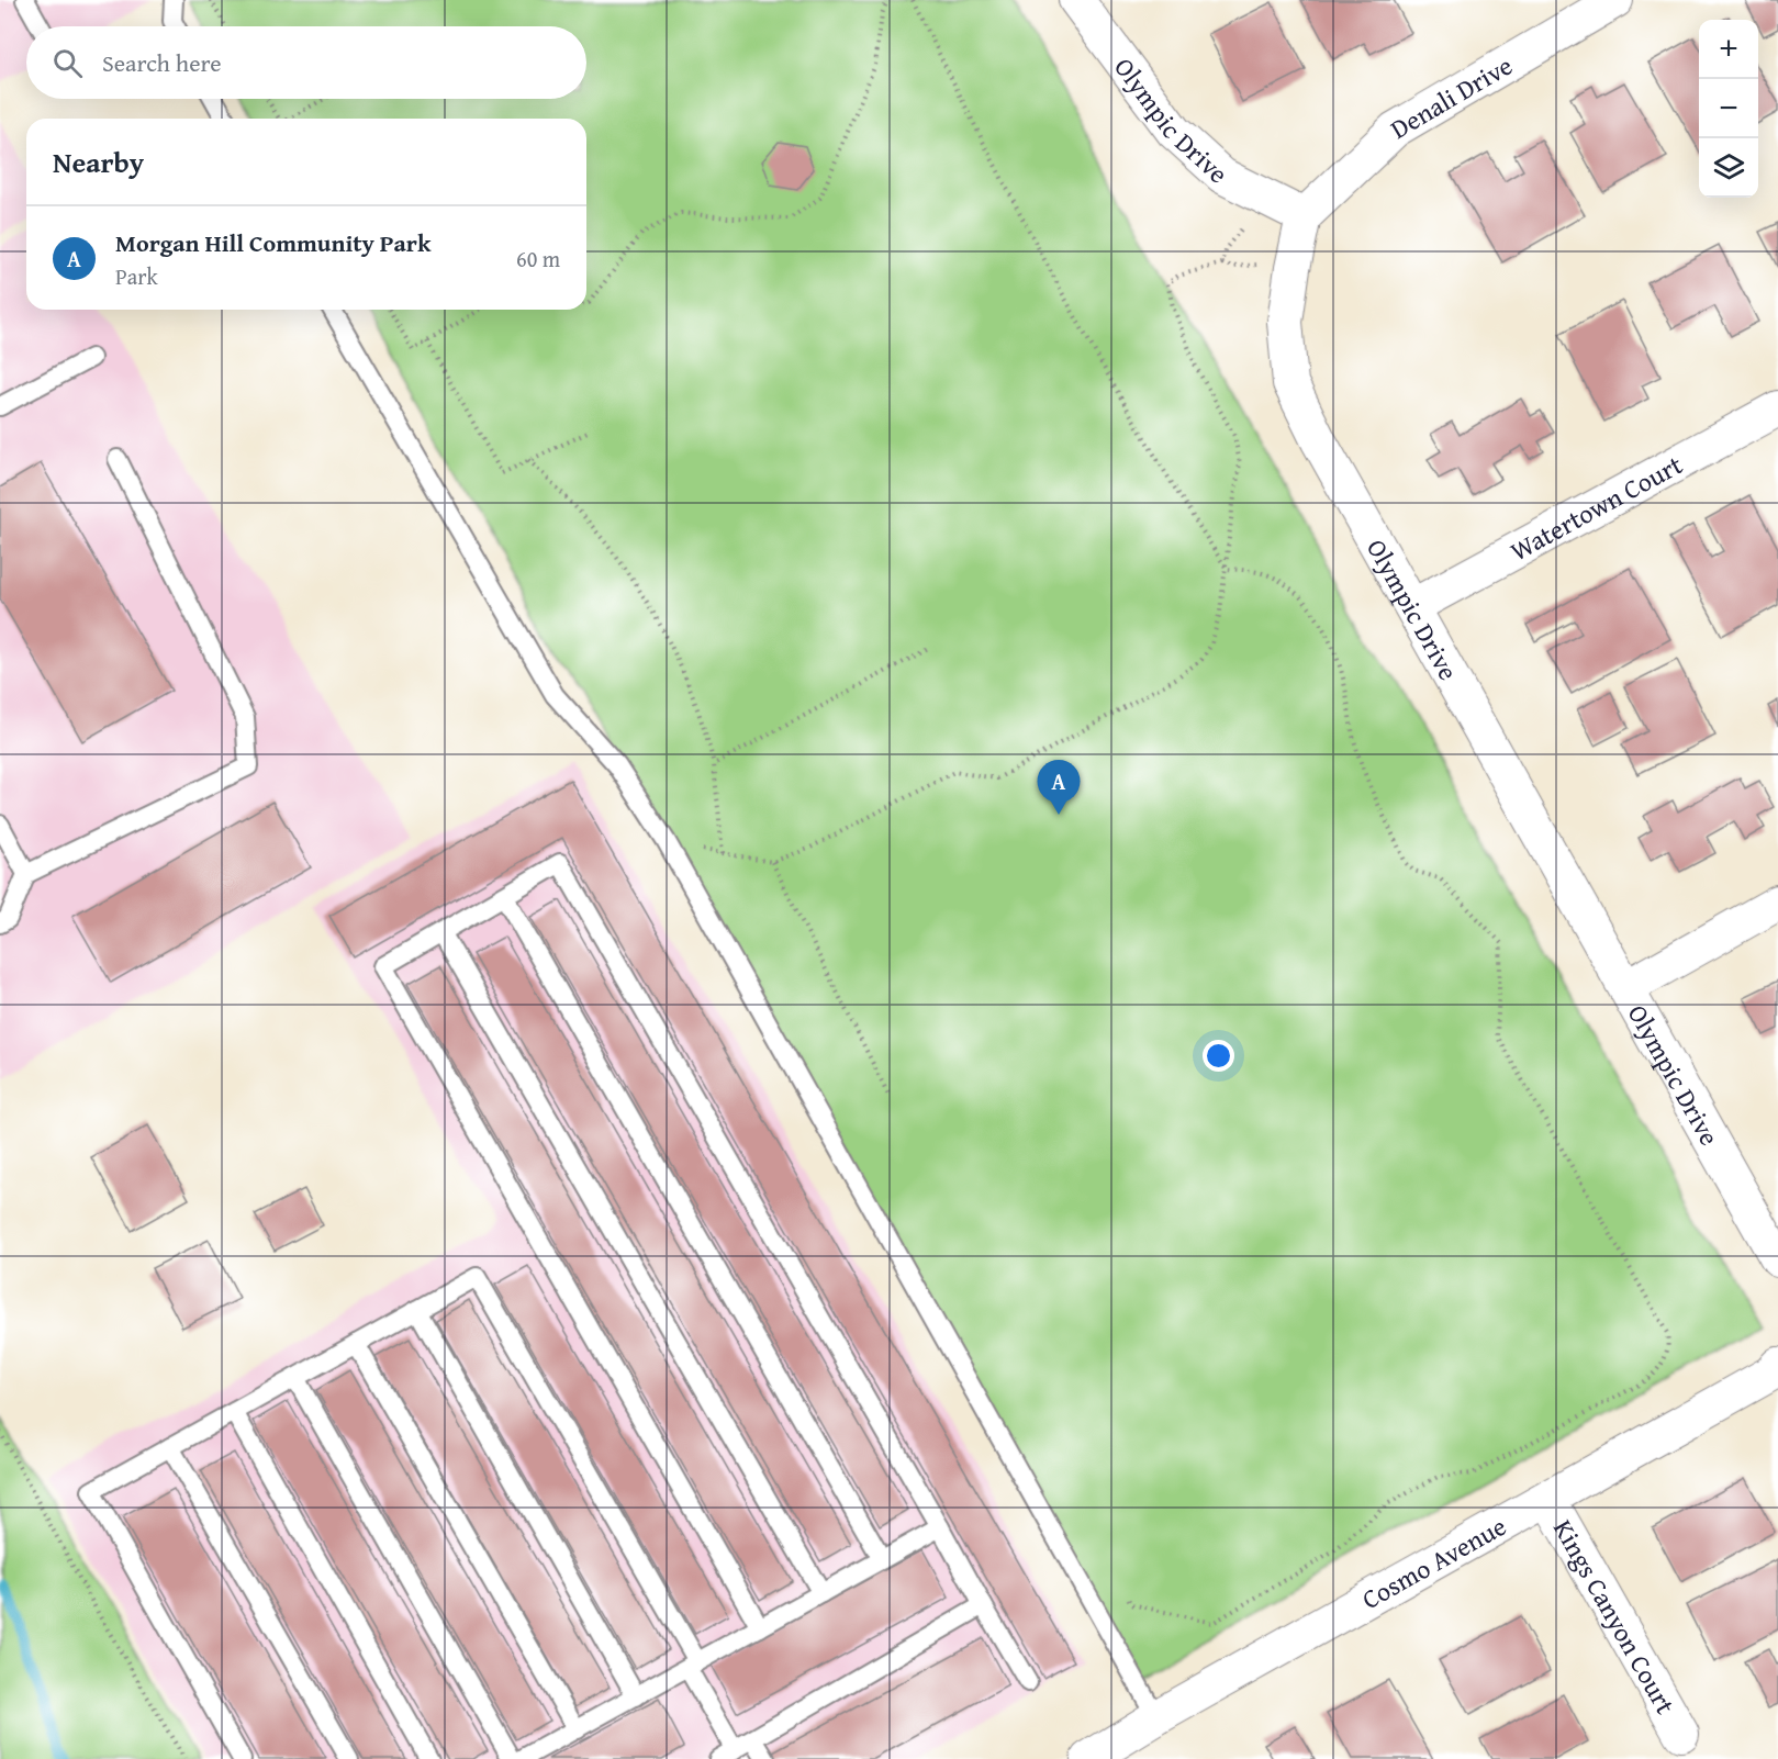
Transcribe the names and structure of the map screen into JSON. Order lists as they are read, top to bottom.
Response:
{
  "streets": {
    "street": [
      "Denali Drive",
      "Olympic Drive",
      "Watertown Court",
      "Cosmo Avenue",
      "Kings Canyon Court"
    ]
  },
  "crossings": [
    ["Denali Drive", "Olympic Drive"],
    ["Olympic Drive", "Watertown Court"],
    ["Cosmo Avenue", "Kings Canyon Court"]
  ],
  "page": {
    "map_buttons": ["+", "−"],
    "search": "Search here",
    "heading": "Nearby",
    "list": [
      {
        "mark": "A",
        "name": "Morgan Hill Community Park",
        "note": "Park",
        "value": "60 m"
      }
    ],
    "pins": "A"
  }
}
